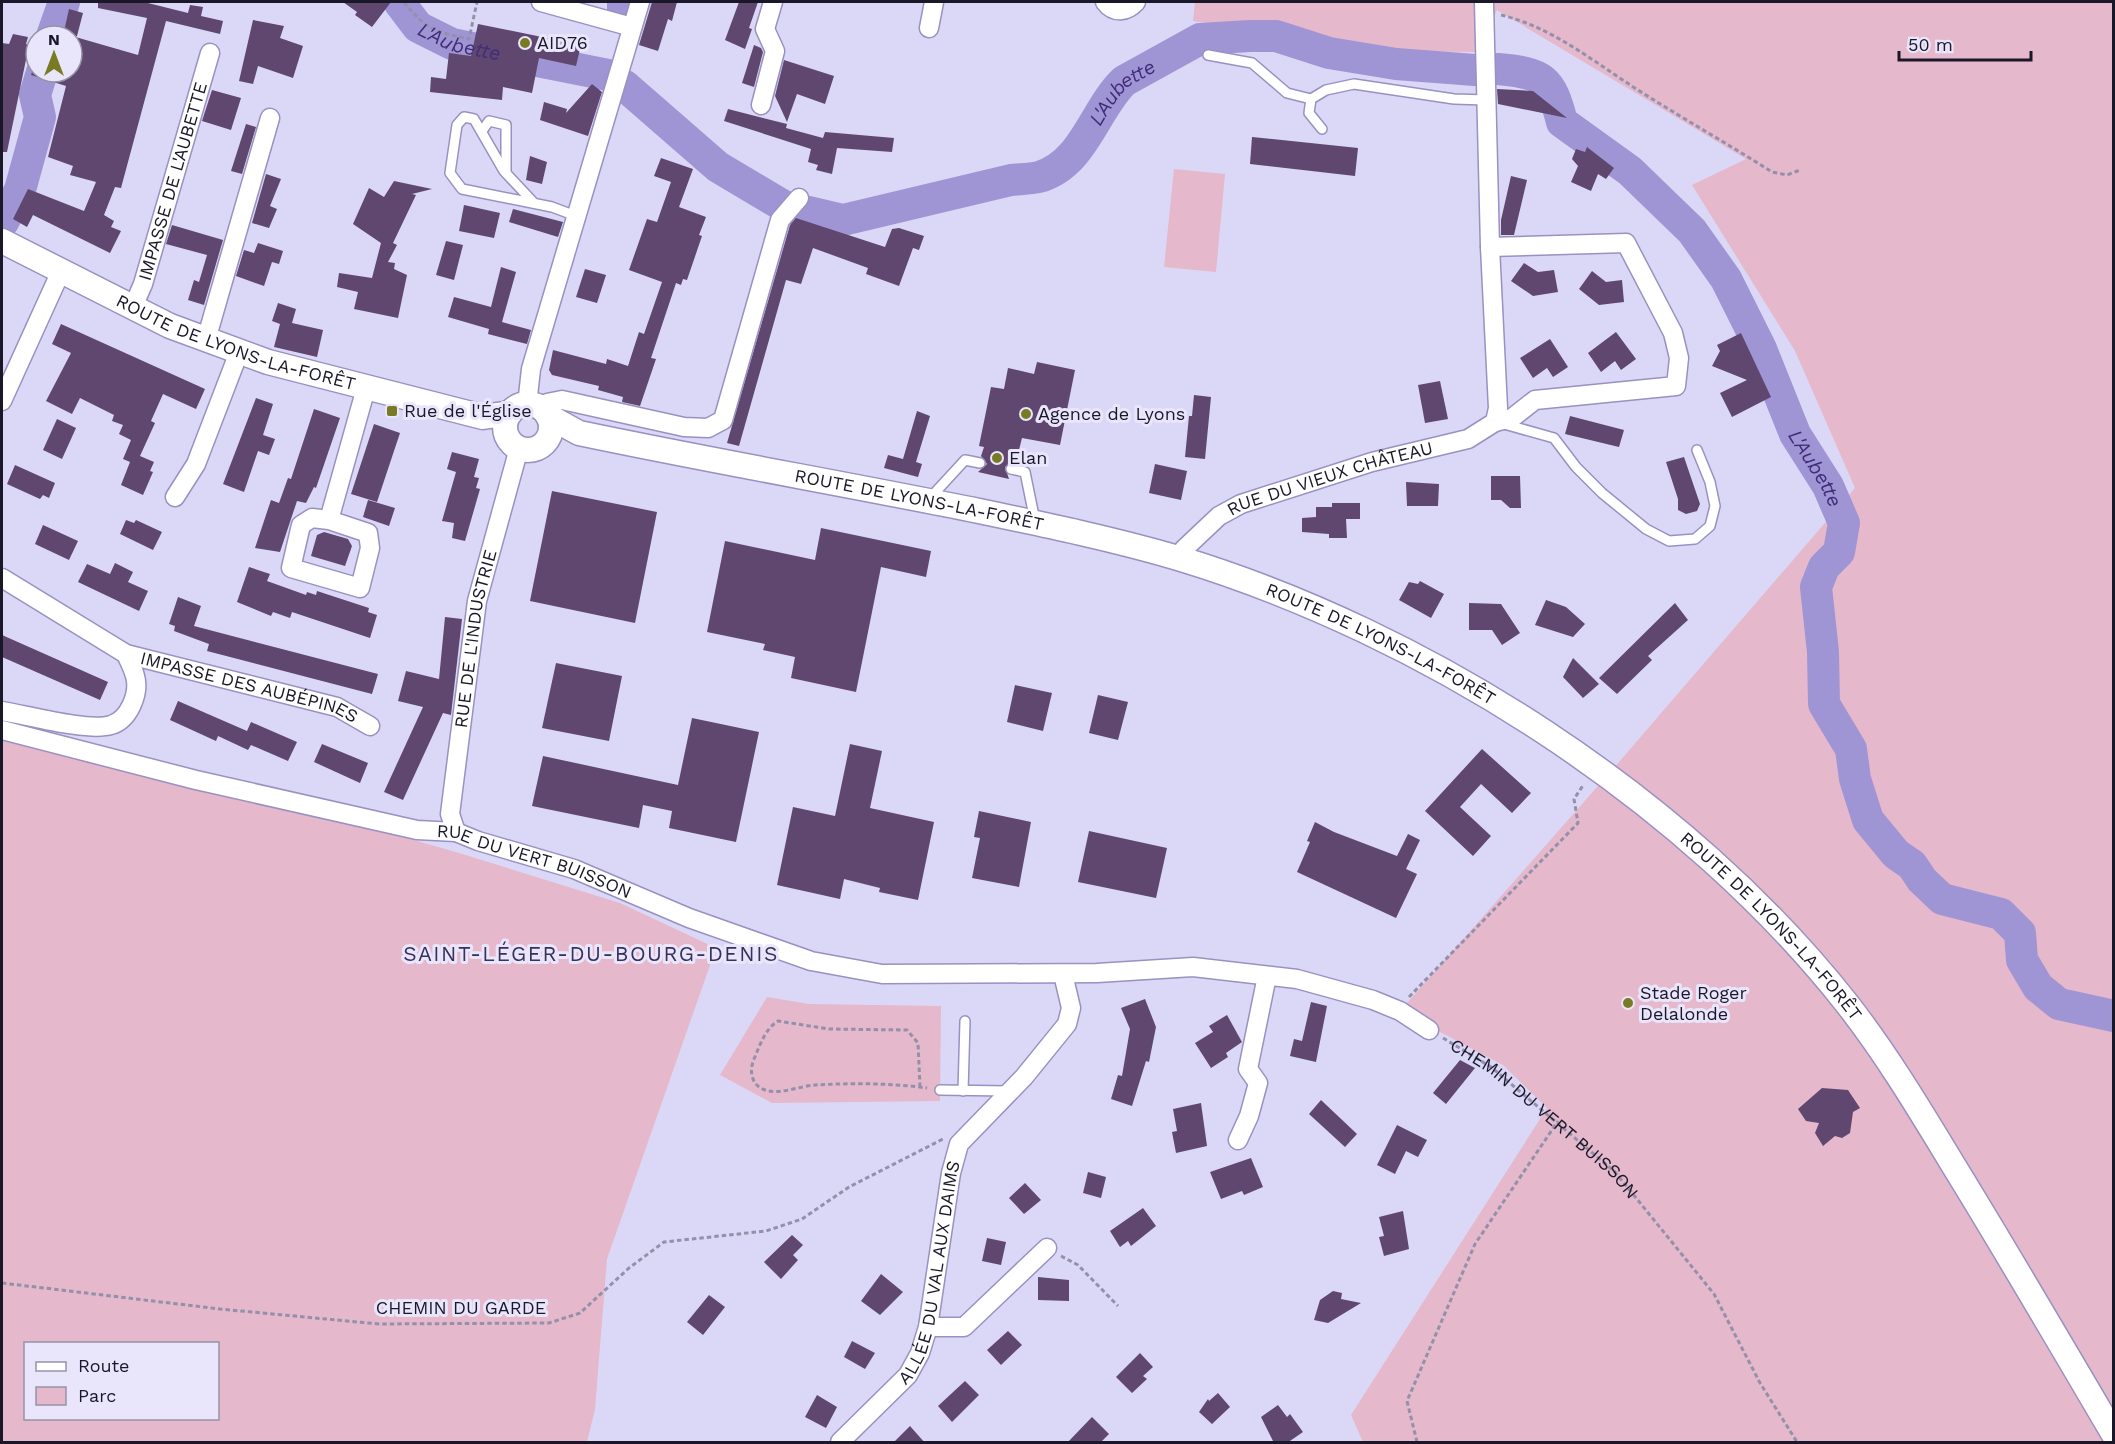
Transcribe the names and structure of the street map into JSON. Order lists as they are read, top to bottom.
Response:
{
  "streets": {
    "main road": ["ROUTE DE LYONS-LA-FORÊT"],
    "street": [
      "IMPASSE DE L'AUBETTE",
      "RUE DU VIEUX CHÂTEAU",
      "RUE DE L'INDUSTRIE",
      "IMPASSE DES AUBÉPINES",
      "RUE DU VERT BUISSON",
      "CHEMIN DU VERT BUISSON",
      "ALLÉE DU VAL AUX DAIMS"
    ],
    "path": ["CHEMIN DU GARDE"]
  },
  "crossings": [
    ["IMPASSE DE L'AUBETTE", "ROUTE DE LYONS-LA-FORÊT"],
    ["ROUTE DE LYONS-LA-FORÊT", "RUE DU VIEUX CHÂTEAU"],
    ["ROUTE DE LYONS-LA-FORÊT", "RUE DE L'INDUSTRIE"],
    ["RUE DE L'INDUSTRIE", "RUE DU VERT BUISSON"],
    ["RUE DU VERT BUISSON", "CHEMIN DU VERT BUISSON"],
    ["RUE DU VERT BUISSON", "ALLÉE DU VAL AUX DAIMS"],
    ["CHEMIN DU VERT BUISSON", "ALLÉE DU VAL AUX DAIMS"],
    ["ALLÉE DU VAL AUX DAIMS", "CHEMIN DU GARDE"]
  ],
  "districts": ["SAINT-LÉGER-DU-BOURG-DENIS"],
  "water": ["L'Aubette"],
  "places": {
    "other": [
      "AID76",
      "Agence de Lyons",
      "Elan",
      "Stade Roger Delalonde"
    ],
    "transit": ["Rue de l'Église"]
  },
  "legend": ["Route", "Parc"],
  "scale_bar": "50 m",
  "north": "top"
}
